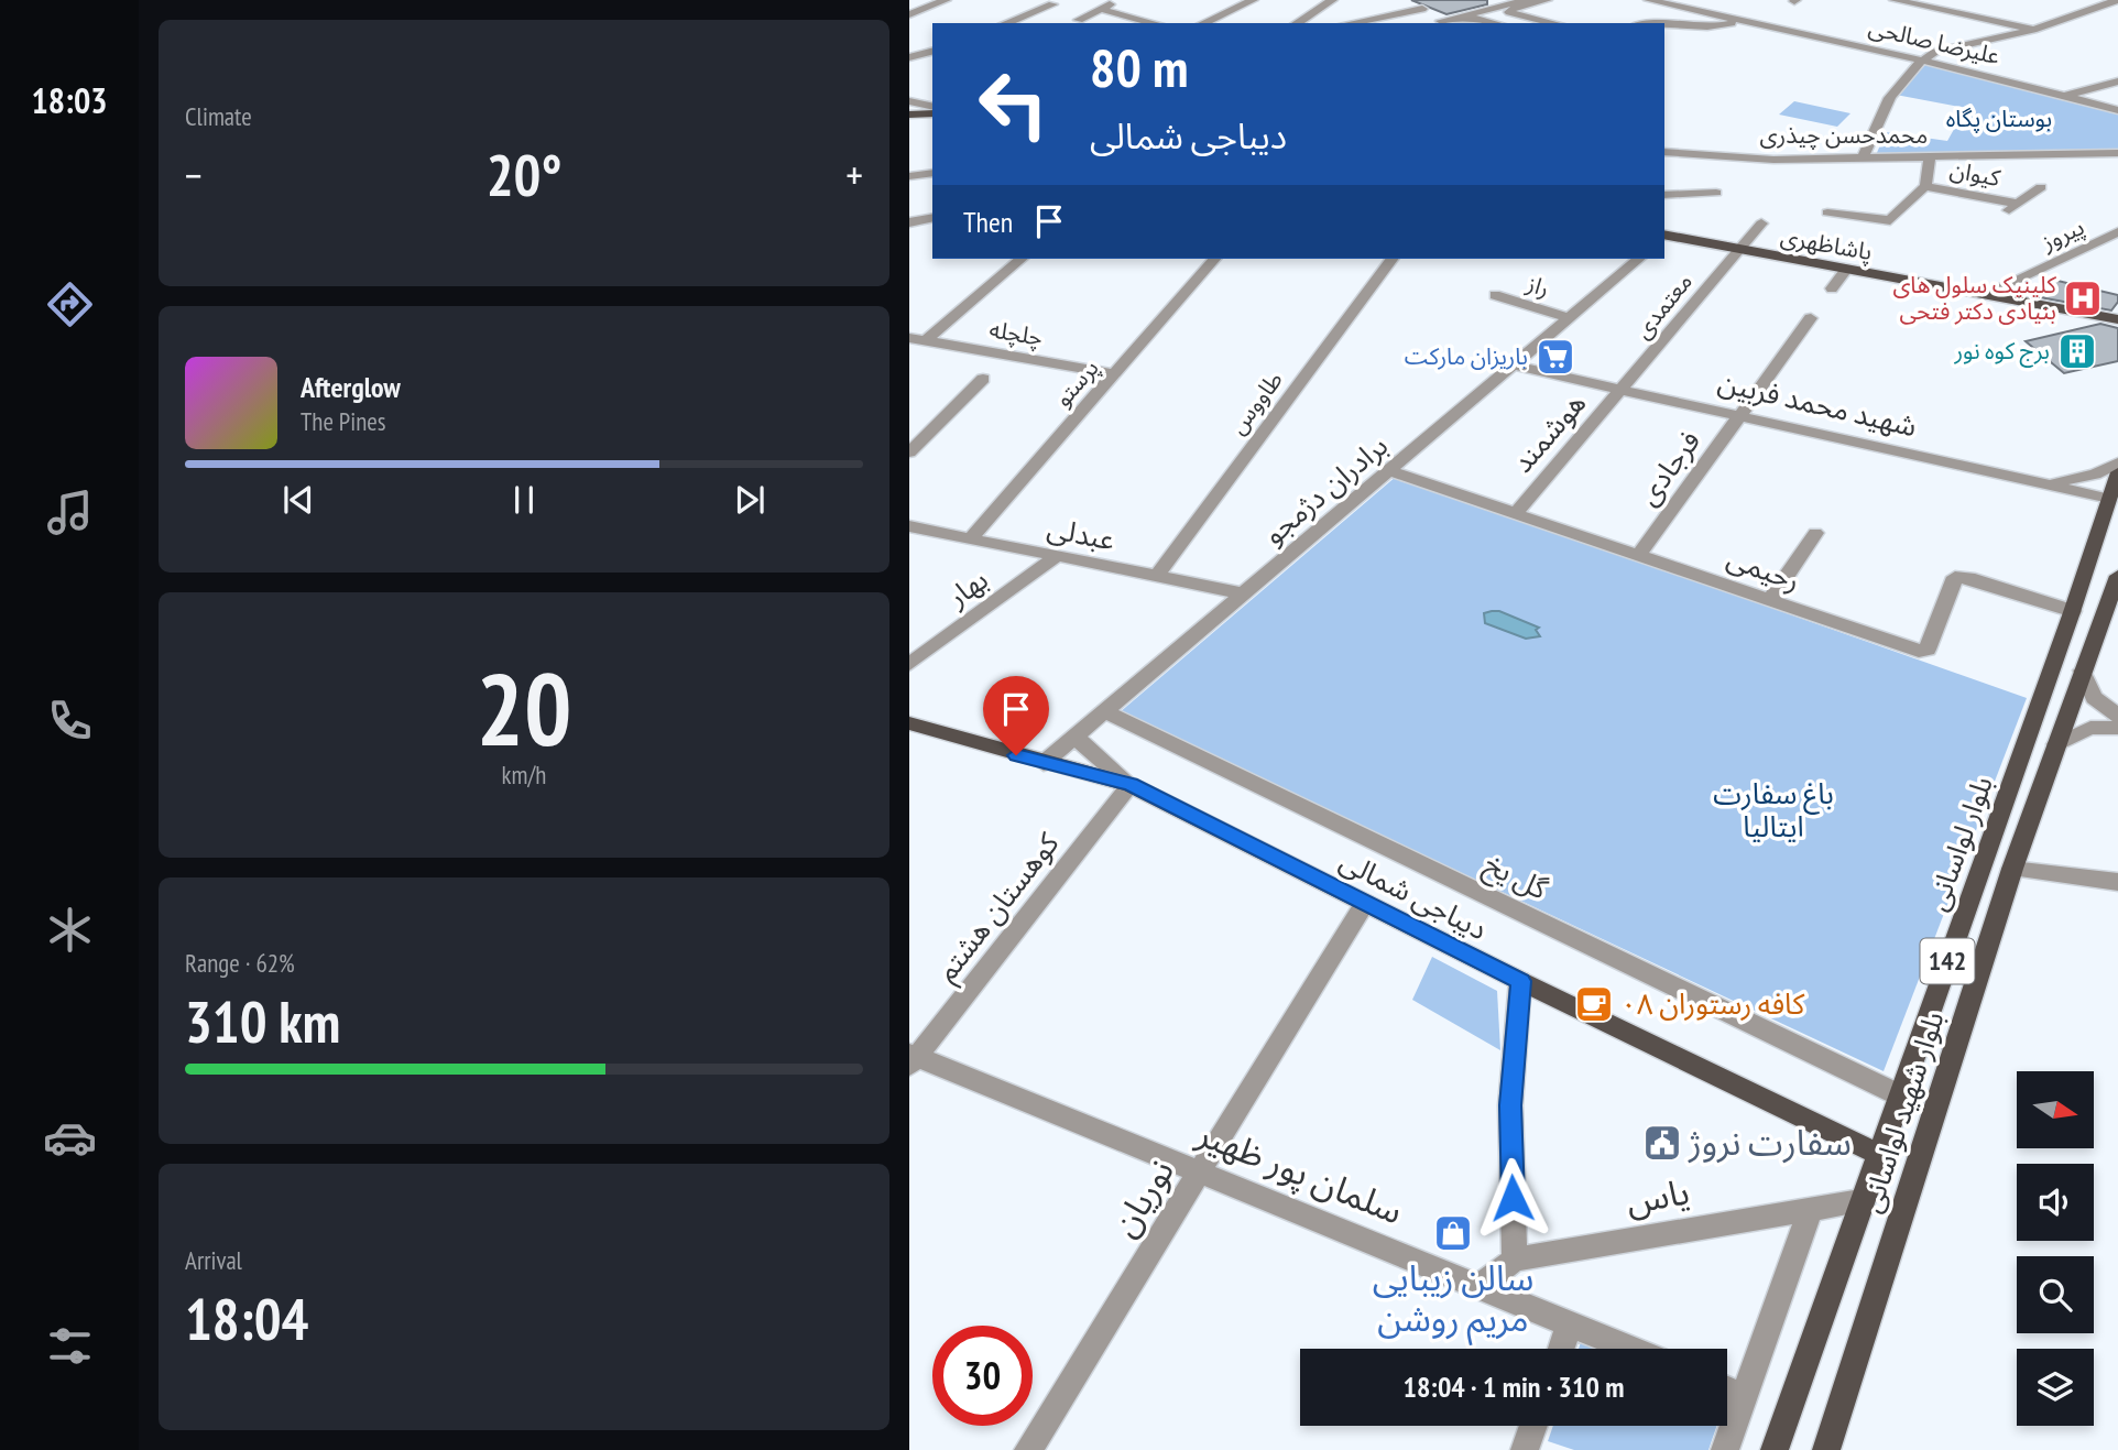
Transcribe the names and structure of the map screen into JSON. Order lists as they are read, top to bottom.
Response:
{
  "streets": {
    "main road": [
      "پاشاظهری",
      "بلوار لواسانی",
      "دیباجی شمالی",
      "142",
      "بلوار شهید لواسانی"
    ],
    "street": [
      "علیرضا صالحی",
      "محمدحسن چیذری",
      "کیوان",
      "پیروز",
      "راز",
      "معتمدی",
      "چلچله",
      "پرستو",
      "طاووس",
      "شهید محمد فربین",
      "هوشمند",
      "فرجادی",
      "برادران دژمجو",
      "عبدلی",
      "رحیمی",
      "بهار",
      "گل یخ",
      "کوهستان هشتم",
      "سلمان پور ظهیر",
      "یاس",
      "نوریان"
    ]
  },
  "crossings": [
    ["پیروز", "پاشاظهری"],
    ["پاشاظهری", "معتمدی"],
    ["راز", "برادران دژمجو"],
    ["معتمدی", "شهید محمد فربین"],
    ["معتمدی", "هوشمند"],
    ["چلچله", "پرستو"],
    ["پرستو", "عبدلی"],
    ["طاووس", "عبدلی"],
    ["شهید محمد فربین", "هوشمند"],
    ["شهید محمد فربین", "فرجادی"],
    ["شهید محمد فربین", "برادران دژمجو"],
    ["شهید محمد فربین", "بلوار لواسانی"],
    ["هوشمند", "رحیمی"],
    ["فرجادی", "رحیمی"],
    ["برادران دژمجو", "عبدلی"],
    ["برادران دژمجو", "رحیمی"],
    ["برادران دژمجو", "گل یخ"],
    ["برادران دژمجو", "دیباجی شمالی"],
    ["عبدلی", "بهار"],
    ["رحیمی", "بلوار لواسانی"],
    ["بلوار لواسانی", "گل یخ"],
    ["بلوار لواسانی", "دیباجی شمالی"],
    ["بلوار لواسانی", "یاس"],
    ["دیباجی شمالی", "کوهستان هشتم"],
    ["دیباجی شمالی", "نوریان"],
    ["کوهستان هشتم", "سلمان پور ظهیر"],
    ["سلمان پور ظهیر", "یاس"],
    ["سلمان پور ظهیر", "نوریان"]
  ],
  "parks": ["بوستان پگاه", "باغ سفارت ایتالیا"],
  "places": {
    "hospital": ["کلینیک سلول های بنیادی دکتر فتحی"],
    "building": ["برج کوه نور"],
    "supermarket": ["باریزان مارکت"],
    "cafe": ["کافه رستوران ٠٨"],
    "public building": ["سفارت نروژ"],
    "shop": ["سالن زیبایی مریم روشن"]
  },
  "north": "right",
  "page": {
    "tabs": "18:03",
    "tile": [
      "Climate",
      ["20", "km/h"],
      ["Range · 62%", "310 km"],
      ["Arrival", "18:04"]
    ],
    "turn": ["80 m", "دیباجی شمالی"],
    "heat": ["−", "20°", "+"],
    "then": "Then",
    "song": ["Afterglow", "The Pines"],
    "limit": "30",
    "trip": "18:04 · 1 min · 310 m"
  }
}
